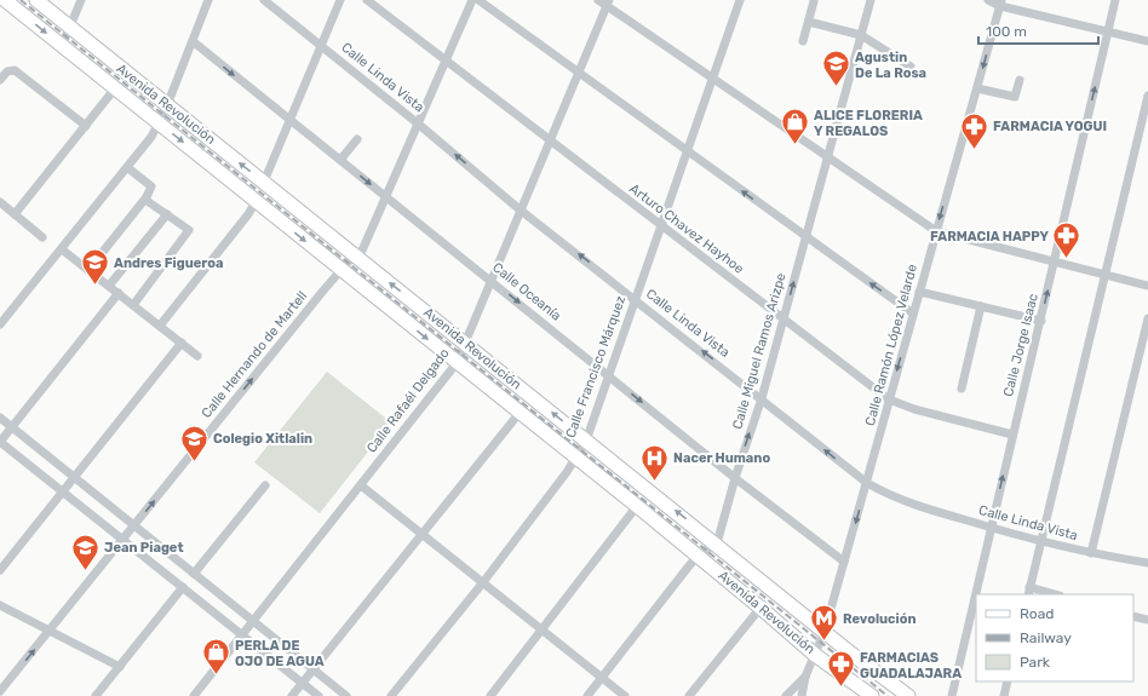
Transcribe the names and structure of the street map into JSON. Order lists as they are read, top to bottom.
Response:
{
  "streets": {
    "main road": ["Avenida Revolución"],
    "street": [
      "Calle Linda Vista",
      "Arturo Chavez Hayhoe",
      "Calle Oceanía",
      "Calle Ramón López Velarde",
      "Calle Jorge Isaac",
      "Calle Miguel Ramos Arizpe",
      "Calle Hernando de Martell",
      "Calle Francisco Márquez",
      "Calle Rafaél Delgado"
    ]
  },
  "crossings": [
    ["Calle Linda Vista", "Calle Ramón López Velarde"],
    ["Calle Linda Vista", "Calle Jorge Isaac"],
    ["Calle Linda Vista", "Calle Miguel Ramos Arizpe"],
    ["Calle Linda Vista", "Calle Hernando de Martell"],
    ["Calle Linda Vista", "Calle Francisco Márquez"],
    ["Calle Linda Vista", "Calle Rafaél Delgado"],
    ["Avenida Revolución", "Calle Ramón López Velarde"],
    ["Avenida Revolución", "Calle Miguel Ramos Arizpe"],
    ["Avenida Revolución", "Calle Hernando de Martell"],
    ["Avenida Revolución", "Calle Francisco Márquez"],
    ["Avenida Revolución", "Calle Rafaél Delgado"],
    ["Arturo Chavez Hayhoe", "Calle Ramón López Velarde"],
    ["Arturo Chavez Hayhoe", "Calle Jorge Isaac"],
    ["Arturo Chavez Hayhoe", "Calle Miguel Ramos Arizpe"],
    ["Arturo Chavez Hayhoe", "Calle Hernando de Martell"],
    ["Arturo Chavez Hayhoe", "Calle Francisco Márquez"],
    ["Arturo Chavez Hayhoe", "Calle Rafaél Delgado"],
    ["Calle Oceanía", "Calle Ramón López Velarde"],
    ["Calle Oceanía", "Calle Miguel Ramos Arizpe"],
    ["Calle Oceanía", "Calle Hernando de Martell"],
    ["Calle Oceanía", "Calle Francisco Márquez"],
    ["Calle Oceanía", "Calle Rafaél Delgado"]
  ],
  "one_way": [
    "Calle Linda Vista",
    "Calle Oceanía",
    "Calle Ramón López Velarde",
    "Calle Hernando de Martell"
  ],
  "places": {
    "school or university": [
      "Agustin De La Rosa",
      "Andres Figueroa",
      "Colegio Xitlalin",
      "Jean Piaget"
    ],
    "shop": ["ALICE FLORERIA Y REGALOS", "PERLA DE OJO DE AGUA"],
    "pharmacy": ["FARMACIA YOGUI", "FARMACIA HAPPY", "FARMACIAS GUADALAJARA"],
    "hospital": ["Nacer Humano"],
    "metro station": ["Revolución"]
  },
  "legend": ["Road", "Railway", "Park"],
  "scale_bar": "100 m"
}
